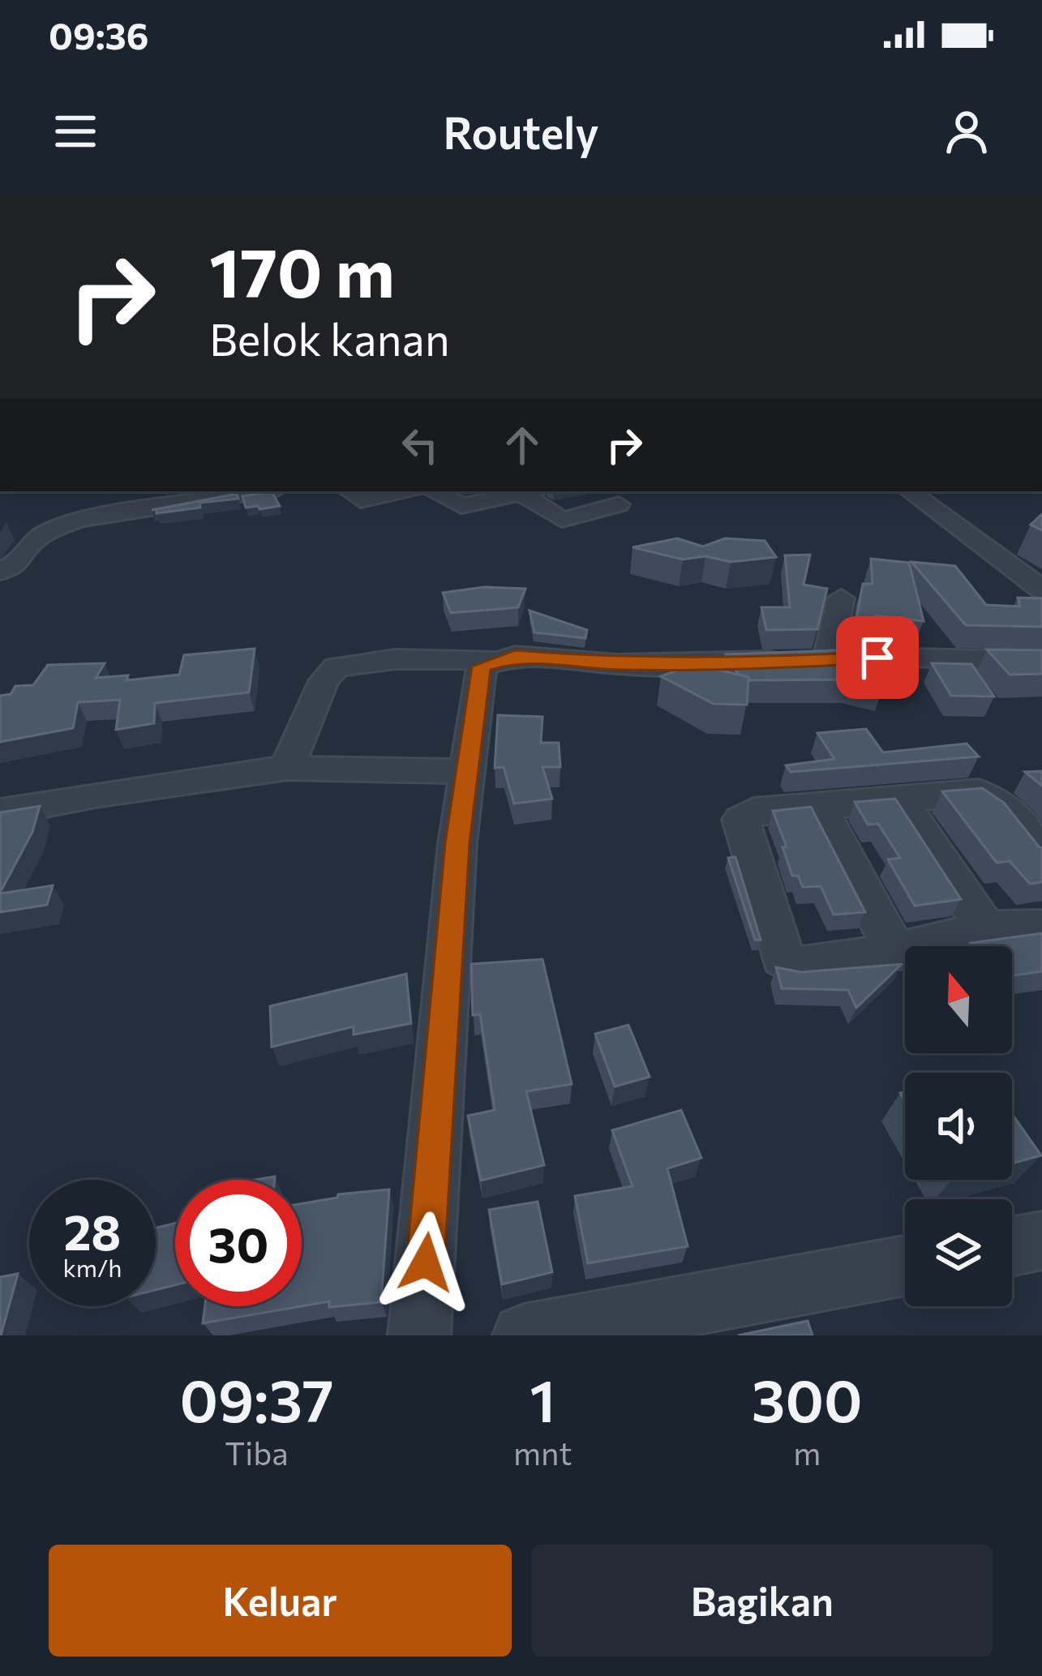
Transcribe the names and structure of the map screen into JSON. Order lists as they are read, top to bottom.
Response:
{
  "north": "top",
  "page": {
    "status": "09:36",
    "header": "Routely",
    "turn": ["170 m", "Belok kanan"],
    "speed": "28 km/h",
    "limit": "30",
    "eta": [
      "09:37",
      "Tiba",
      "1",
      "mnt",
      "300",
      "m"
    ],
    "buttons": ["Keluar", "Bagikan"]
  }
}
